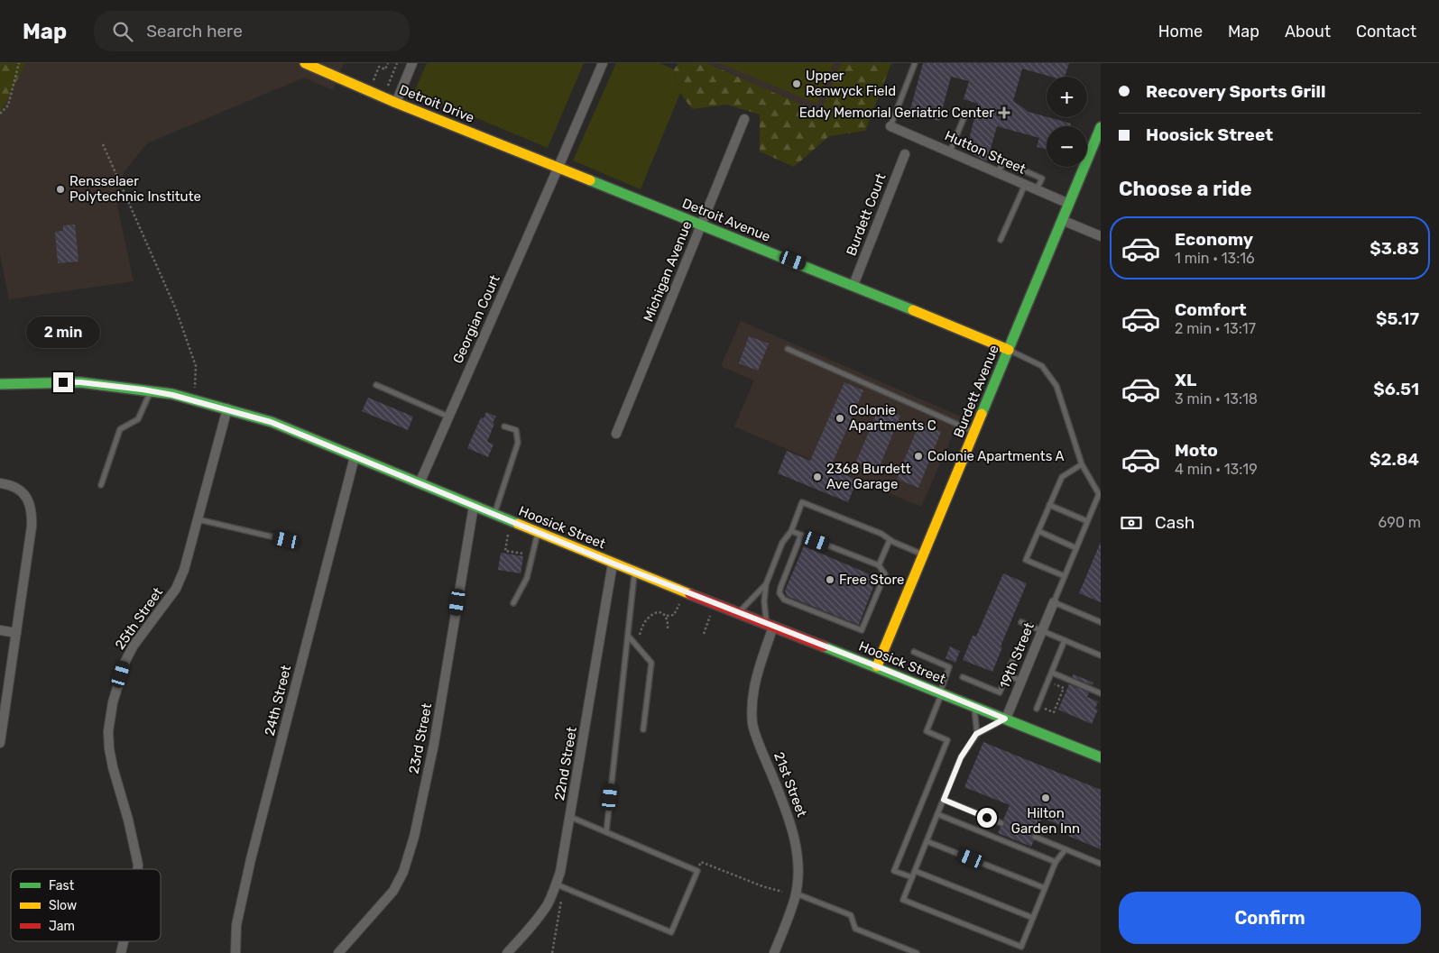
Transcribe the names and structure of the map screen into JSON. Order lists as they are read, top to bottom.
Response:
{
  "streets": {
    "main road": [
      "Detroit Drive",
      "Detroit Avenue",
      "Burdett Avenue",
      "Hoosick Street"
    ],
    "street": [
      "Hutton Street",
      "Burdett Court",
      "Michigan Avenue",
      "Georgian Court",
      "25th Street",
      "19th Street",
      "24th Street",
      "23rd Street",
      "22nd Street",
      "21st Street"
    ]
  },
  "crossings": [
    ["Detroit Drive", "Detroit Avenue"],
    ["Detroit Drive", "Georgian Court"],
    ["Hutton Street", "Burdett Avenue"],
    ["Burdett Court", "Detroit Avenue"],
    ["Detroit Avenue", "Michigan Avenue"],
    ["Detroit Avenue", "Georgian Court"],
    ["Detroit Avenue", "Burdett Avenue"],
    ["Georgian Court", "Hoosick Street"],
    ["Burdett Avenue", "Hoosick Street"],
    ["Hoosick Street", "25th Street"],
    ["Hoosick Street", "19th Street"],
    ["Hoosick Street", "24th Street"],
    ["Hoosick Street", "23rd Street"],
    ["Hoosick Street", "22nd Street"],
    ["Hoosick Street", "21st Street"]
  ],
  "places": {
    "other": [
      "Upper Renwyck Field",
      "Rensselaer Polytechnic Institute",
      "Colonie Apartments C",
      "Colonie Apartments A",
      "2368 Burdett Ave Garage",
      "Free Store",
      "Hilton Garden Inn"
    ],
    "health": ["Eddy Memorial Geriatric Center"]
  },
  "legend": ["Fast", "Slow", "Jam"],
  "page": {
    "header": "Map",
    "search": "Search here",
    "nav": [
      "Home",
      "Map",
      "About",
      "Contact"
    ],
    "banner": ["Recovery Sports Grill", "Hoosick Street"],
    "map_buttons": ["+", "−"],
    "heading": "Choose a ride",
    "list": [
      {
        "name": "Economy",
        "note": "1 min · 13:16",
        "value": "$3.83"
      },
      {
        "name": "Comfort",
        "note": "2 min · 13:17",
        "value": "$5.17"
      },
      {
        "name": "XL",
        "note": "3 min · 13:18",
        "value": "$6.51"
      },
      {
        "name": "Moto",
        "note": "4 min · 13:19",
        "value": "$2.84"
      }
    ],
    "bubble": "2 min",
    "pay": ["Cash", "690 m"],
    "buttons": "Confirm"
  }
}
